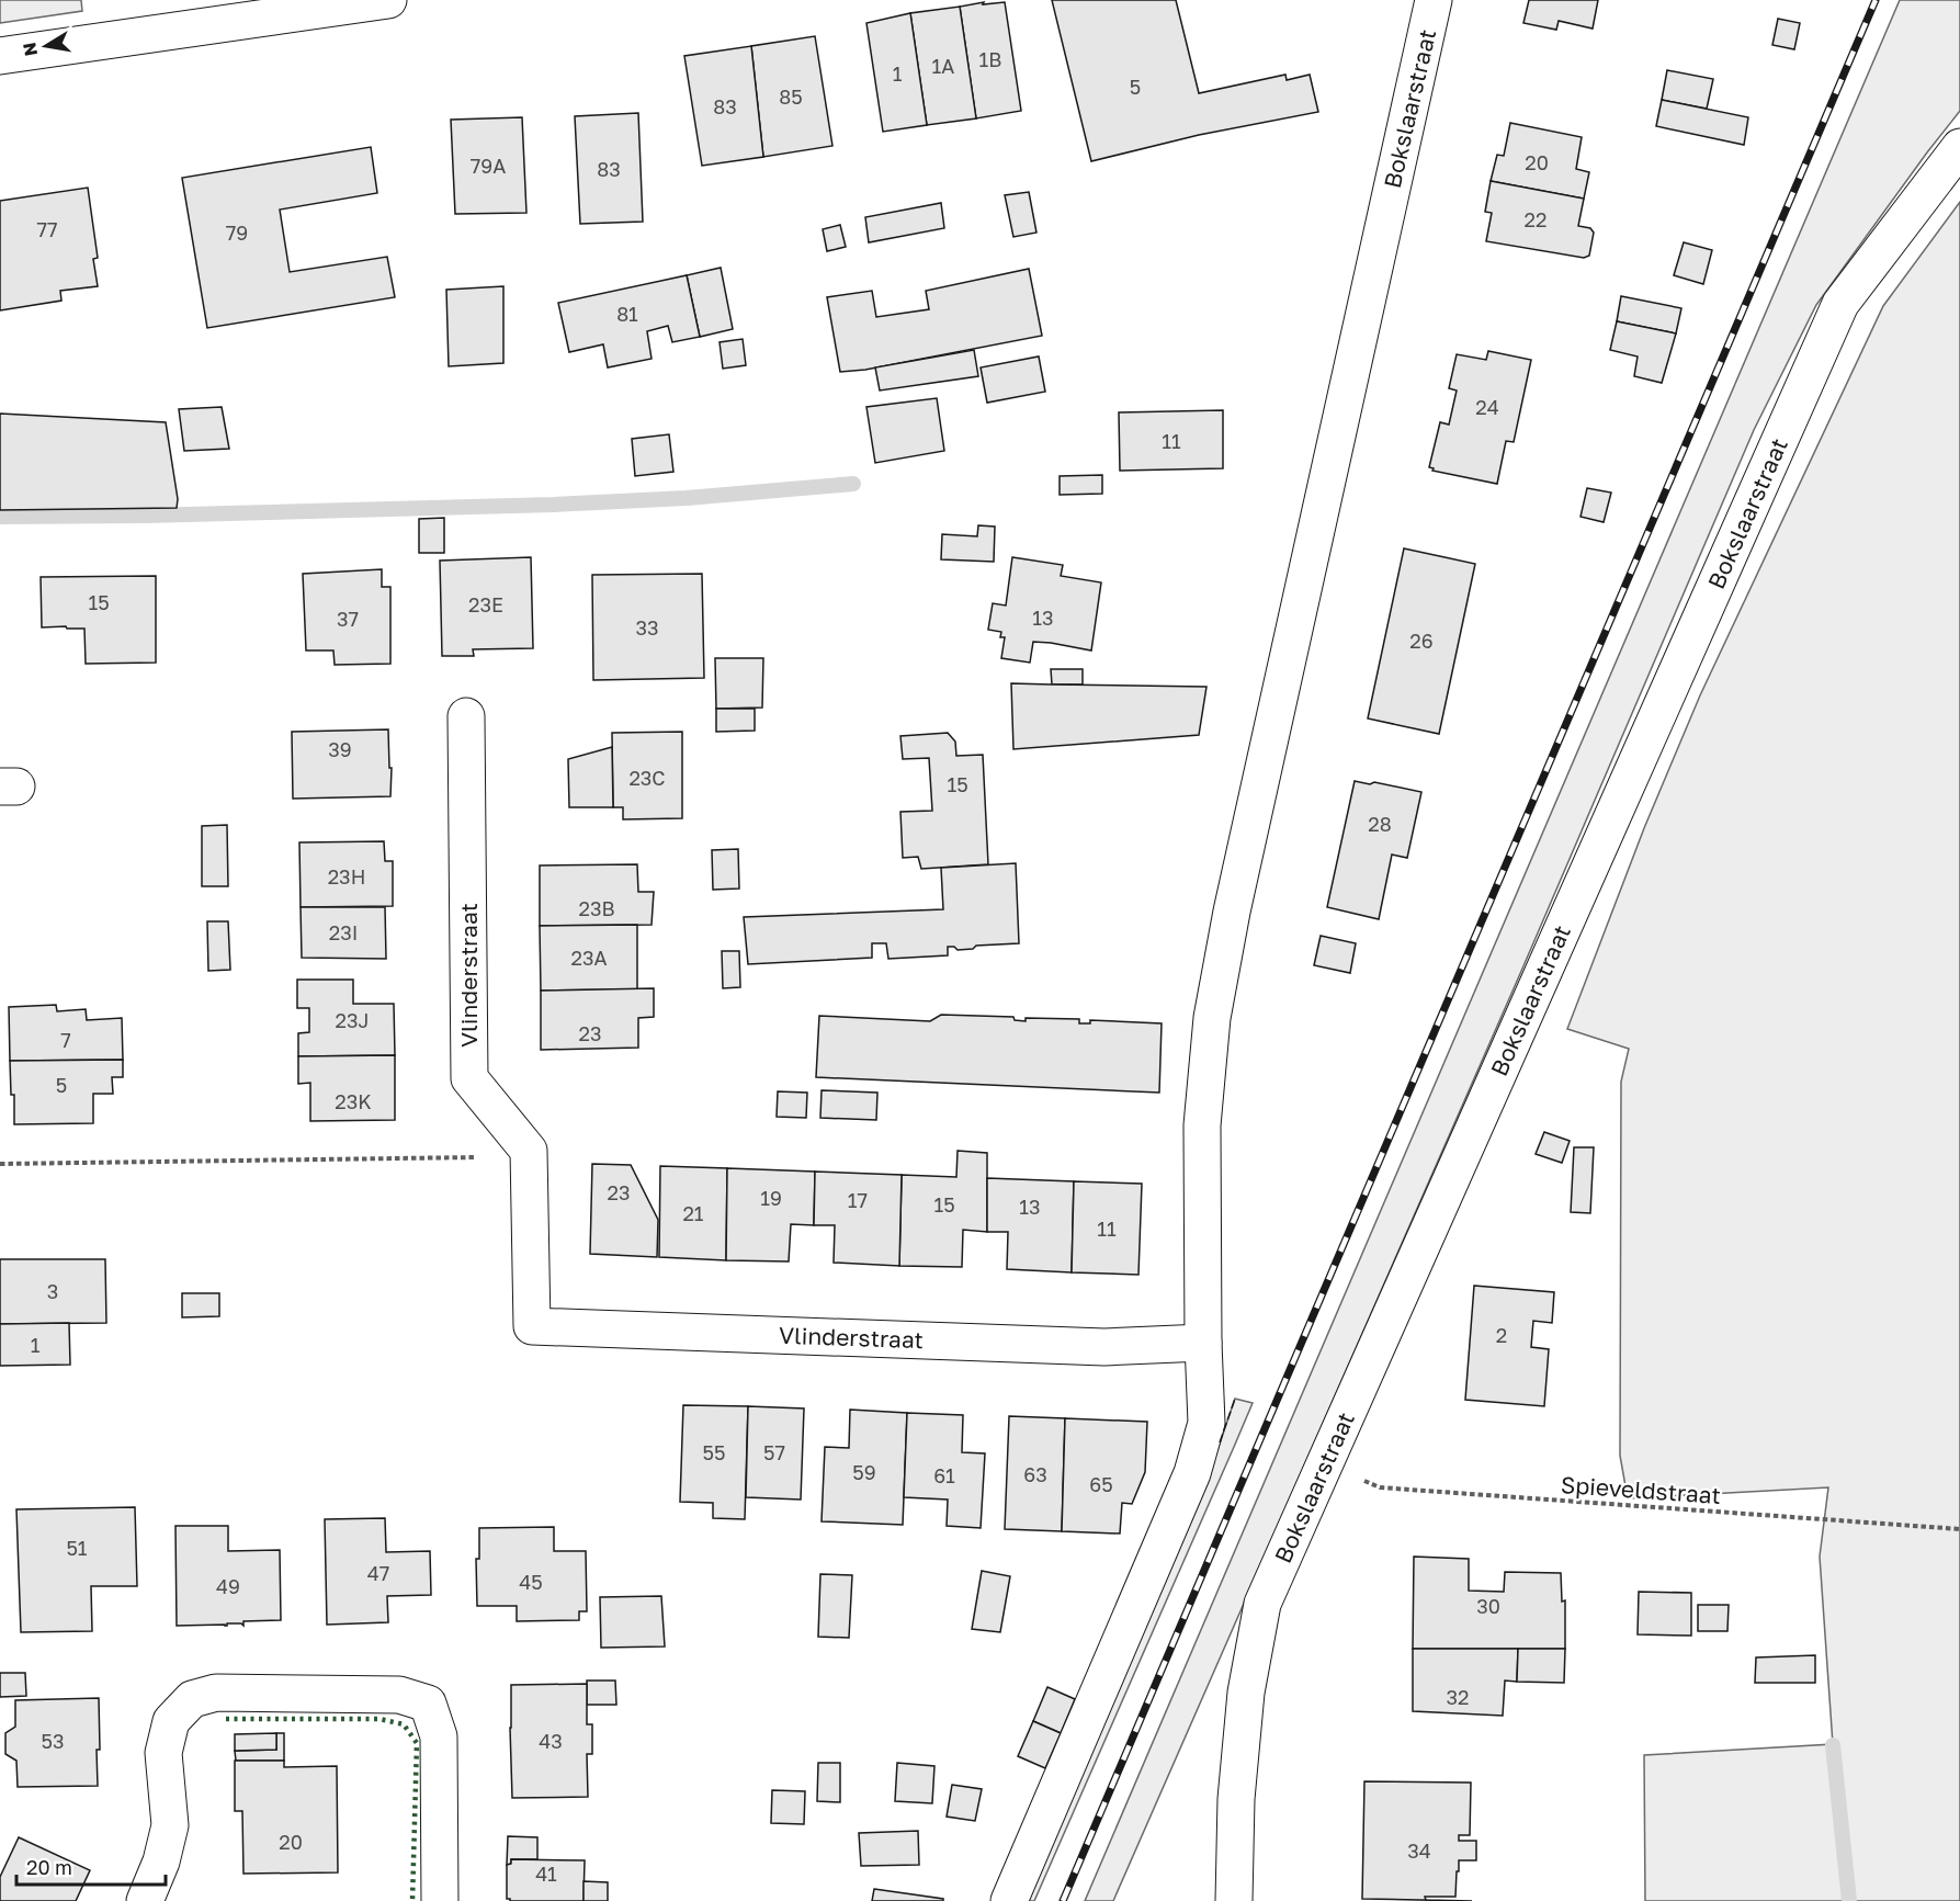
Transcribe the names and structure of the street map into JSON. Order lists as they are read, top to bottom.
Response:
{
  "streets": {
    "street": ["Bokslaarstraat", "Vlinderstraat"],
    "path": ["Spieveldstraat"]
  },
  "crossings": [
    ["Bokslaarstraat", "Vlinderstraat"],
    ["Bokslaarstraat", "Spieveldstraat"]
  ],
  "house_numbers": [
    "1B",
    "1A",
    "1",
    "5",
    "85",
    "83",
    "20",
    "79A",
    "83",
    "22",
    "77",
    "79",
    "81",
    "24",
    "11",
    "15",
    "23E",
    "13",
    "37",
    "33",
    "26",
    "39",
    "23C",
    "15",
    "28",
    "23H",
    "23B",
    "23I",
    "23A",
    "23J",
    "23",
    "7",
    "5",
    "23K",
    "23",
    "19",
    "17",
    "15",
    "13",
    "21",
    "11",
    "3",
    "2",
    "1",
    "55",
    "57",
    "59",
    "63",
    "61",
    "65",
    "51",
    "47",
    "45",
    "49",
    "30",
    "32",
    "53",
    "43",
    "20",
    "34",
    "41"
  ],
  "scale_bar": "20 m",
  "north": "left"
}
